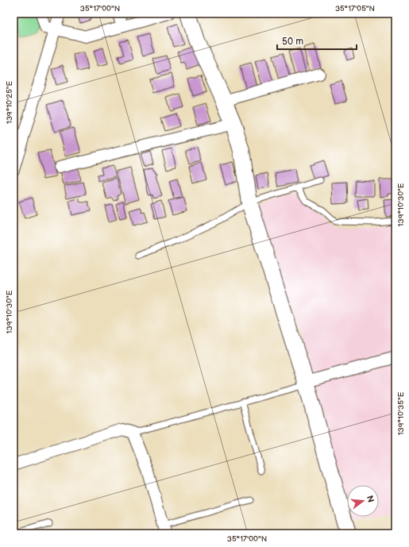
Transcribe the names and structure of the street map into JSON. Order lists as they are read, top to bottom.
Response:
{
  "scale_bar": "50 m",
  "north": "right",
  "coordinates": [
    "35°17'00\"N",
    "35°17'05\"N",
    "139°10'25\"E",
    "139°10'30\"E",
    "139°10'35\"E"
  ]
}
